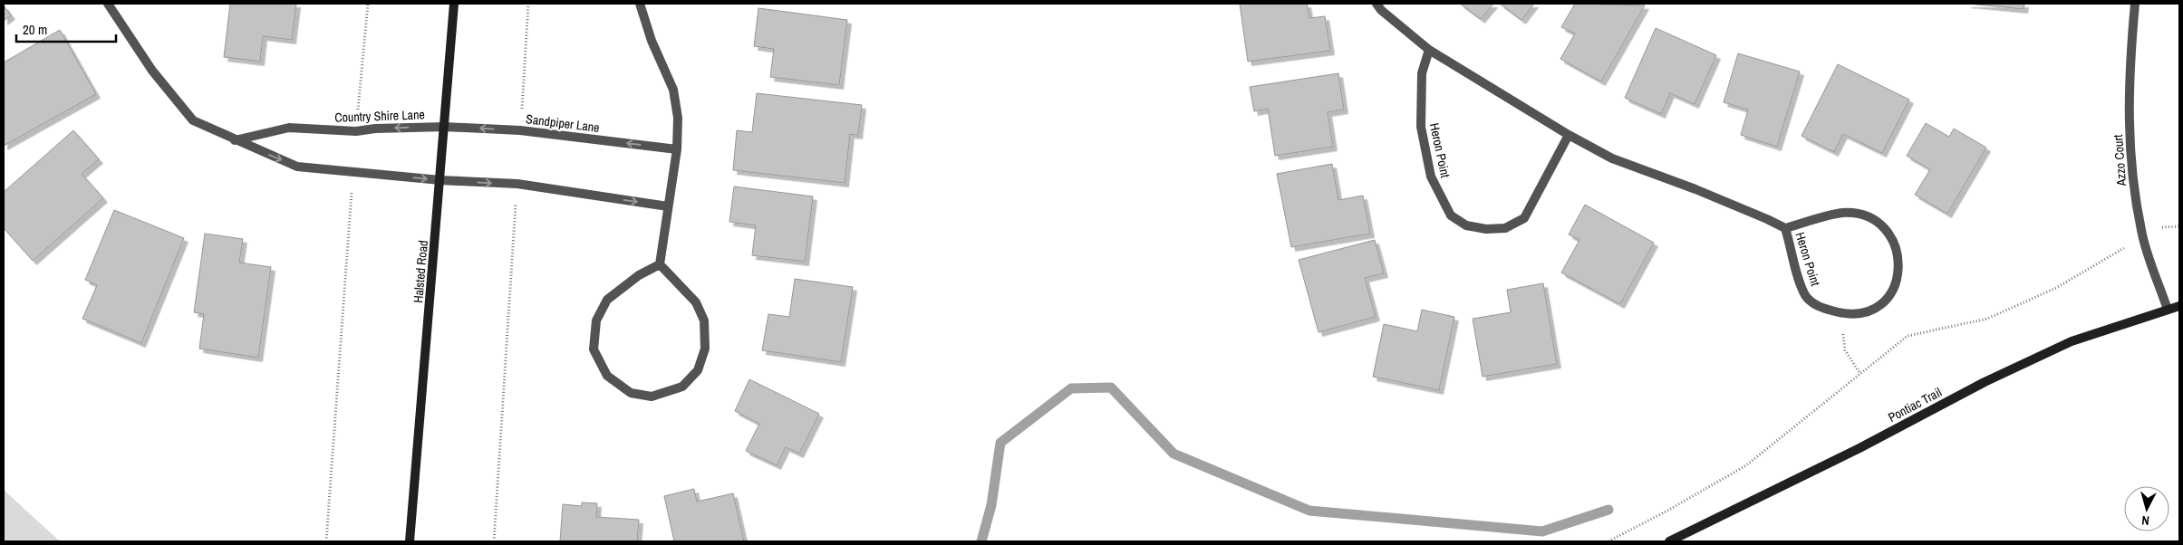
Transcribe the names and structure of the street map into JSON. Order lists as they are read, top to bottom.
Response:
{
  "streets": {
    "main road": ["Halsted Road", "Pontiac Trail"],
    "street": [
      "Country Shire Lane",
      "Sandpiper Lane",
      "Heron Point",
      "Azzo Court"
    ]
  },
  "crossings": [
    ["Country Shire Lane", "Sandpiper Lane"],
    ["Country Shire Lane", "Halsted Road"],
    ["Sandpiper Lane", "Halsted Road"],
    ["Azzo Court", "Pontiac Trail"]
  ],
  "scale_bar": "20 m",
  "north": "bottom"
}
